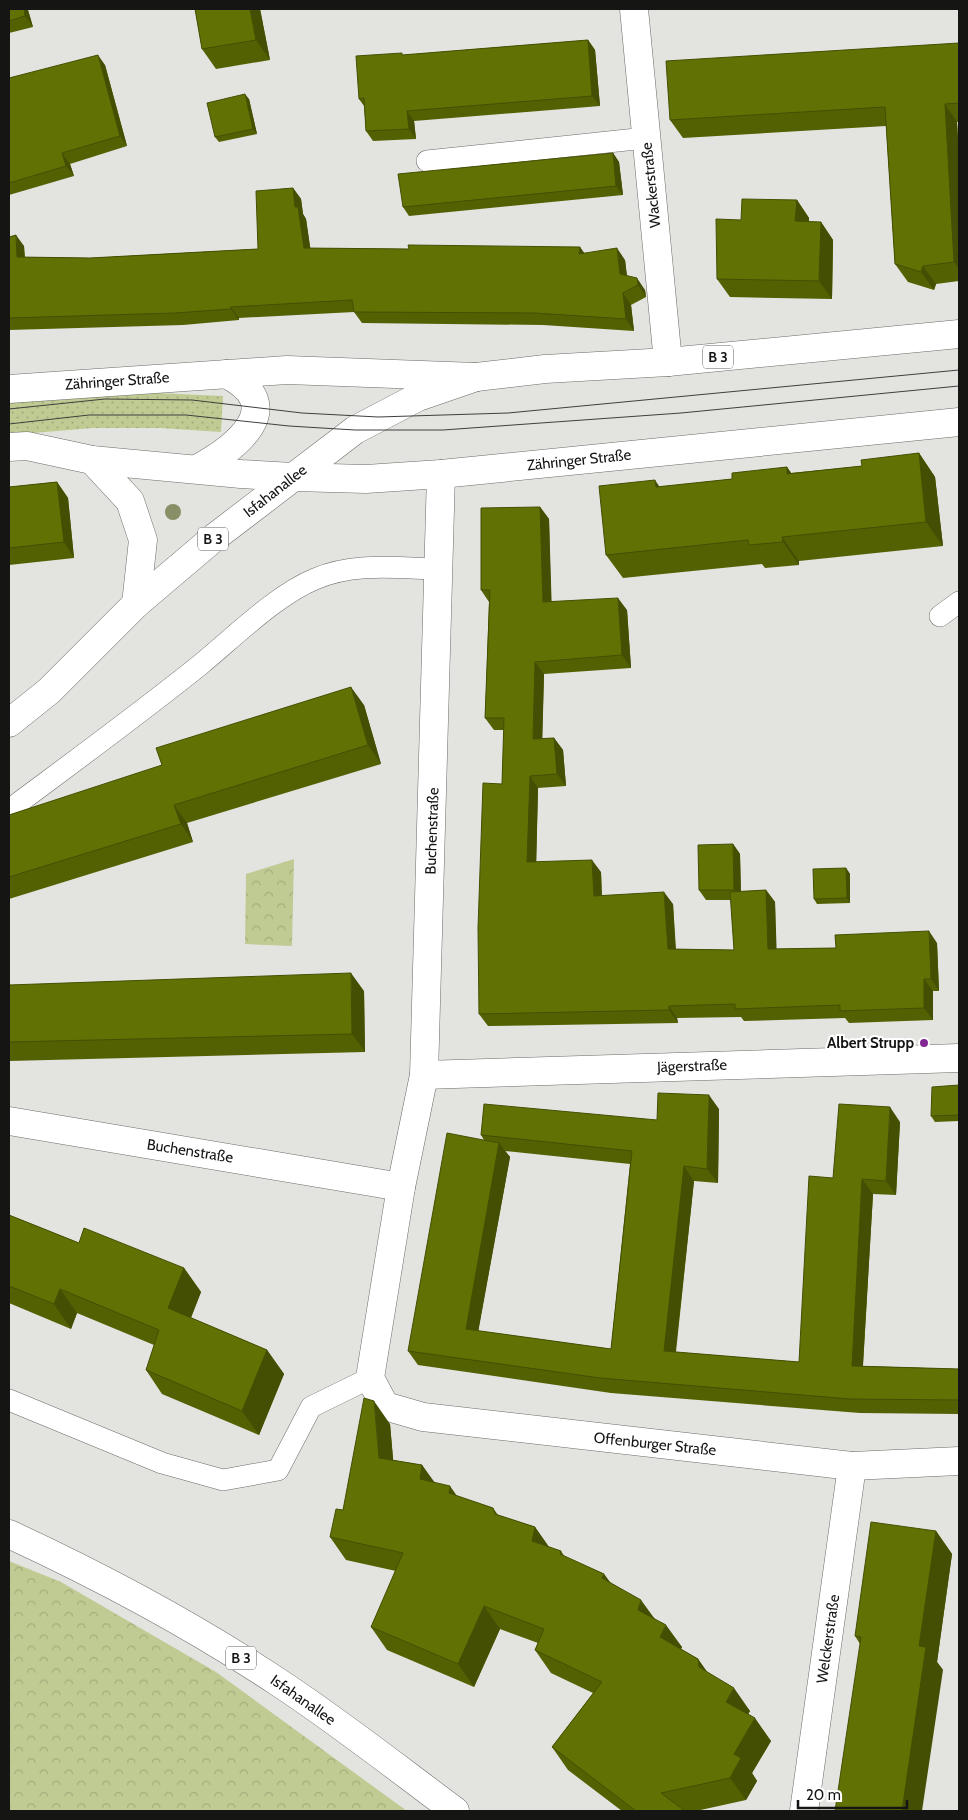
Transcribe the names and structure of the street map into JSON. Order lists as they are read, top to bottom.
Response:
{
  "streets": {
    "main road": [
      "Wackerstraße",
      "B 3",
      "Zähringer Straße",
      "Isfahanallee",
      "Buchenstraße",
      "Jägerstraße",
      "Offenburger Straße",
      "Welckerstraße"
    ]
  },
  "crossings": [
    ["Wackerstraße", "Zähringer Straße"],
    ["Zähringer Straße", "Isfahanallee"],
    ["Zähringer Straße", "Buchenstraße"],
    ["Buchenstraße", "Jägerstraße"],
    ["Buchenstraße", "Offenburger Straße"],
    ["Offenburger Straße", "Welckerstraße"]
  ],
  "places": ["Albert Strupp"],
  "scale_bar": "20 m"
}
